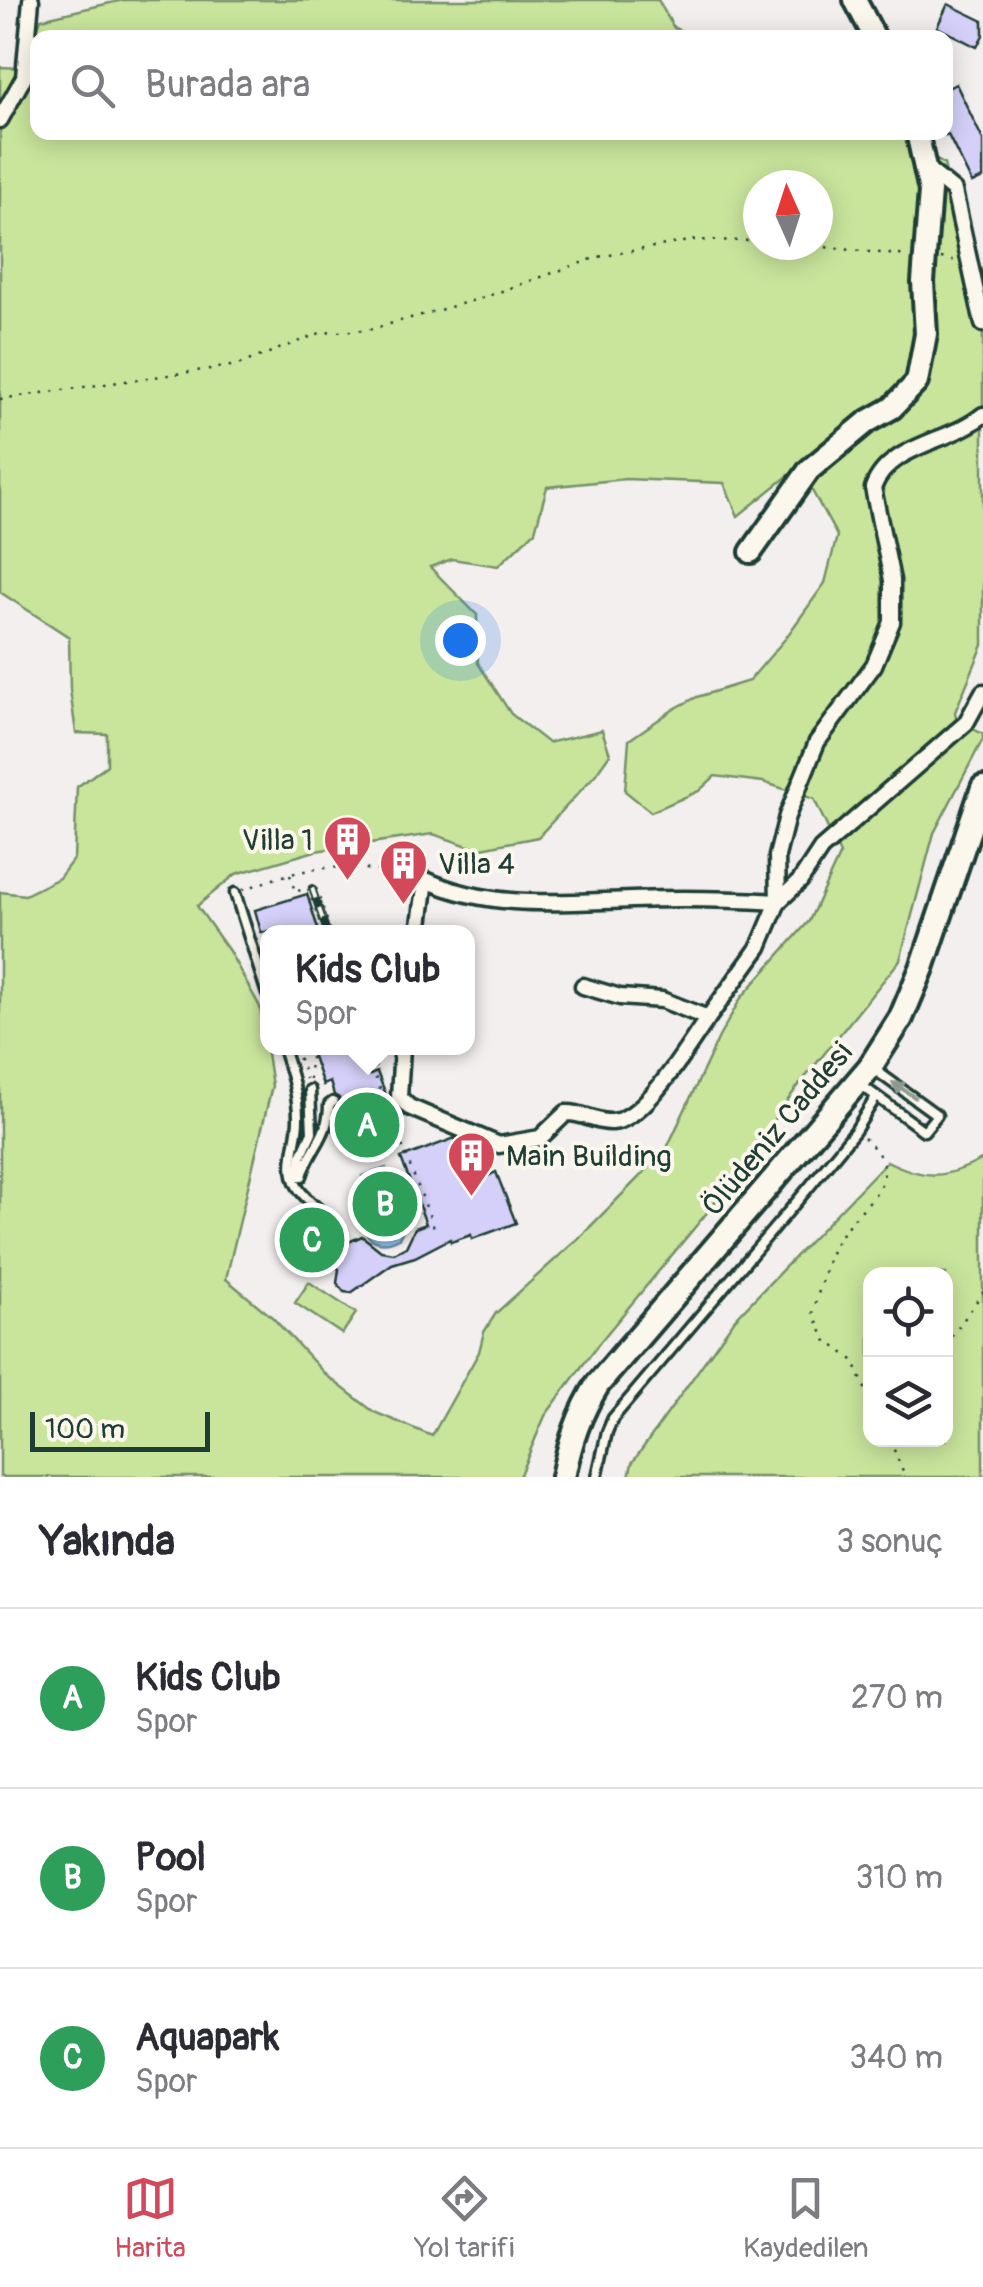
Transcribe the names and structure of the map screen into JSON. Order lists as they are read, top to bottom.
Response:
{
  "streets": {
    "main road": ["Ölüdeniz Caddesi"]
  },
  "places": {
    "building": ["Villa 1", "Villa 4", "Main Building"]
  },
  "scale_bar": "100 m",
  "north": "top",
  "page": {
    "search": "Burada ara",
    "popup": ["Kids Club", "Spor"],
    "pins": ["A", "B", "C"],
    "scale": "100 m",
    "heading": ["Yakında", "3 sonuç"],
    "list": [
      {
        "mark": "A",
        "name": "Kids Club",
        "note": "Spor",
        "value": "270 m"
      },
      {
        "mark": "B",
        "name": "Pool",
        "note": "Spor",
        "value": "310 m"
      },
      {
        "mark": "C",
        "name": "Aquapark",
        "note": "Spor",
        "value": "340 m"
      }
    ],
    "nav": ["Harita", "Yol tarifi", "Kaydedilen"]
  }
}
